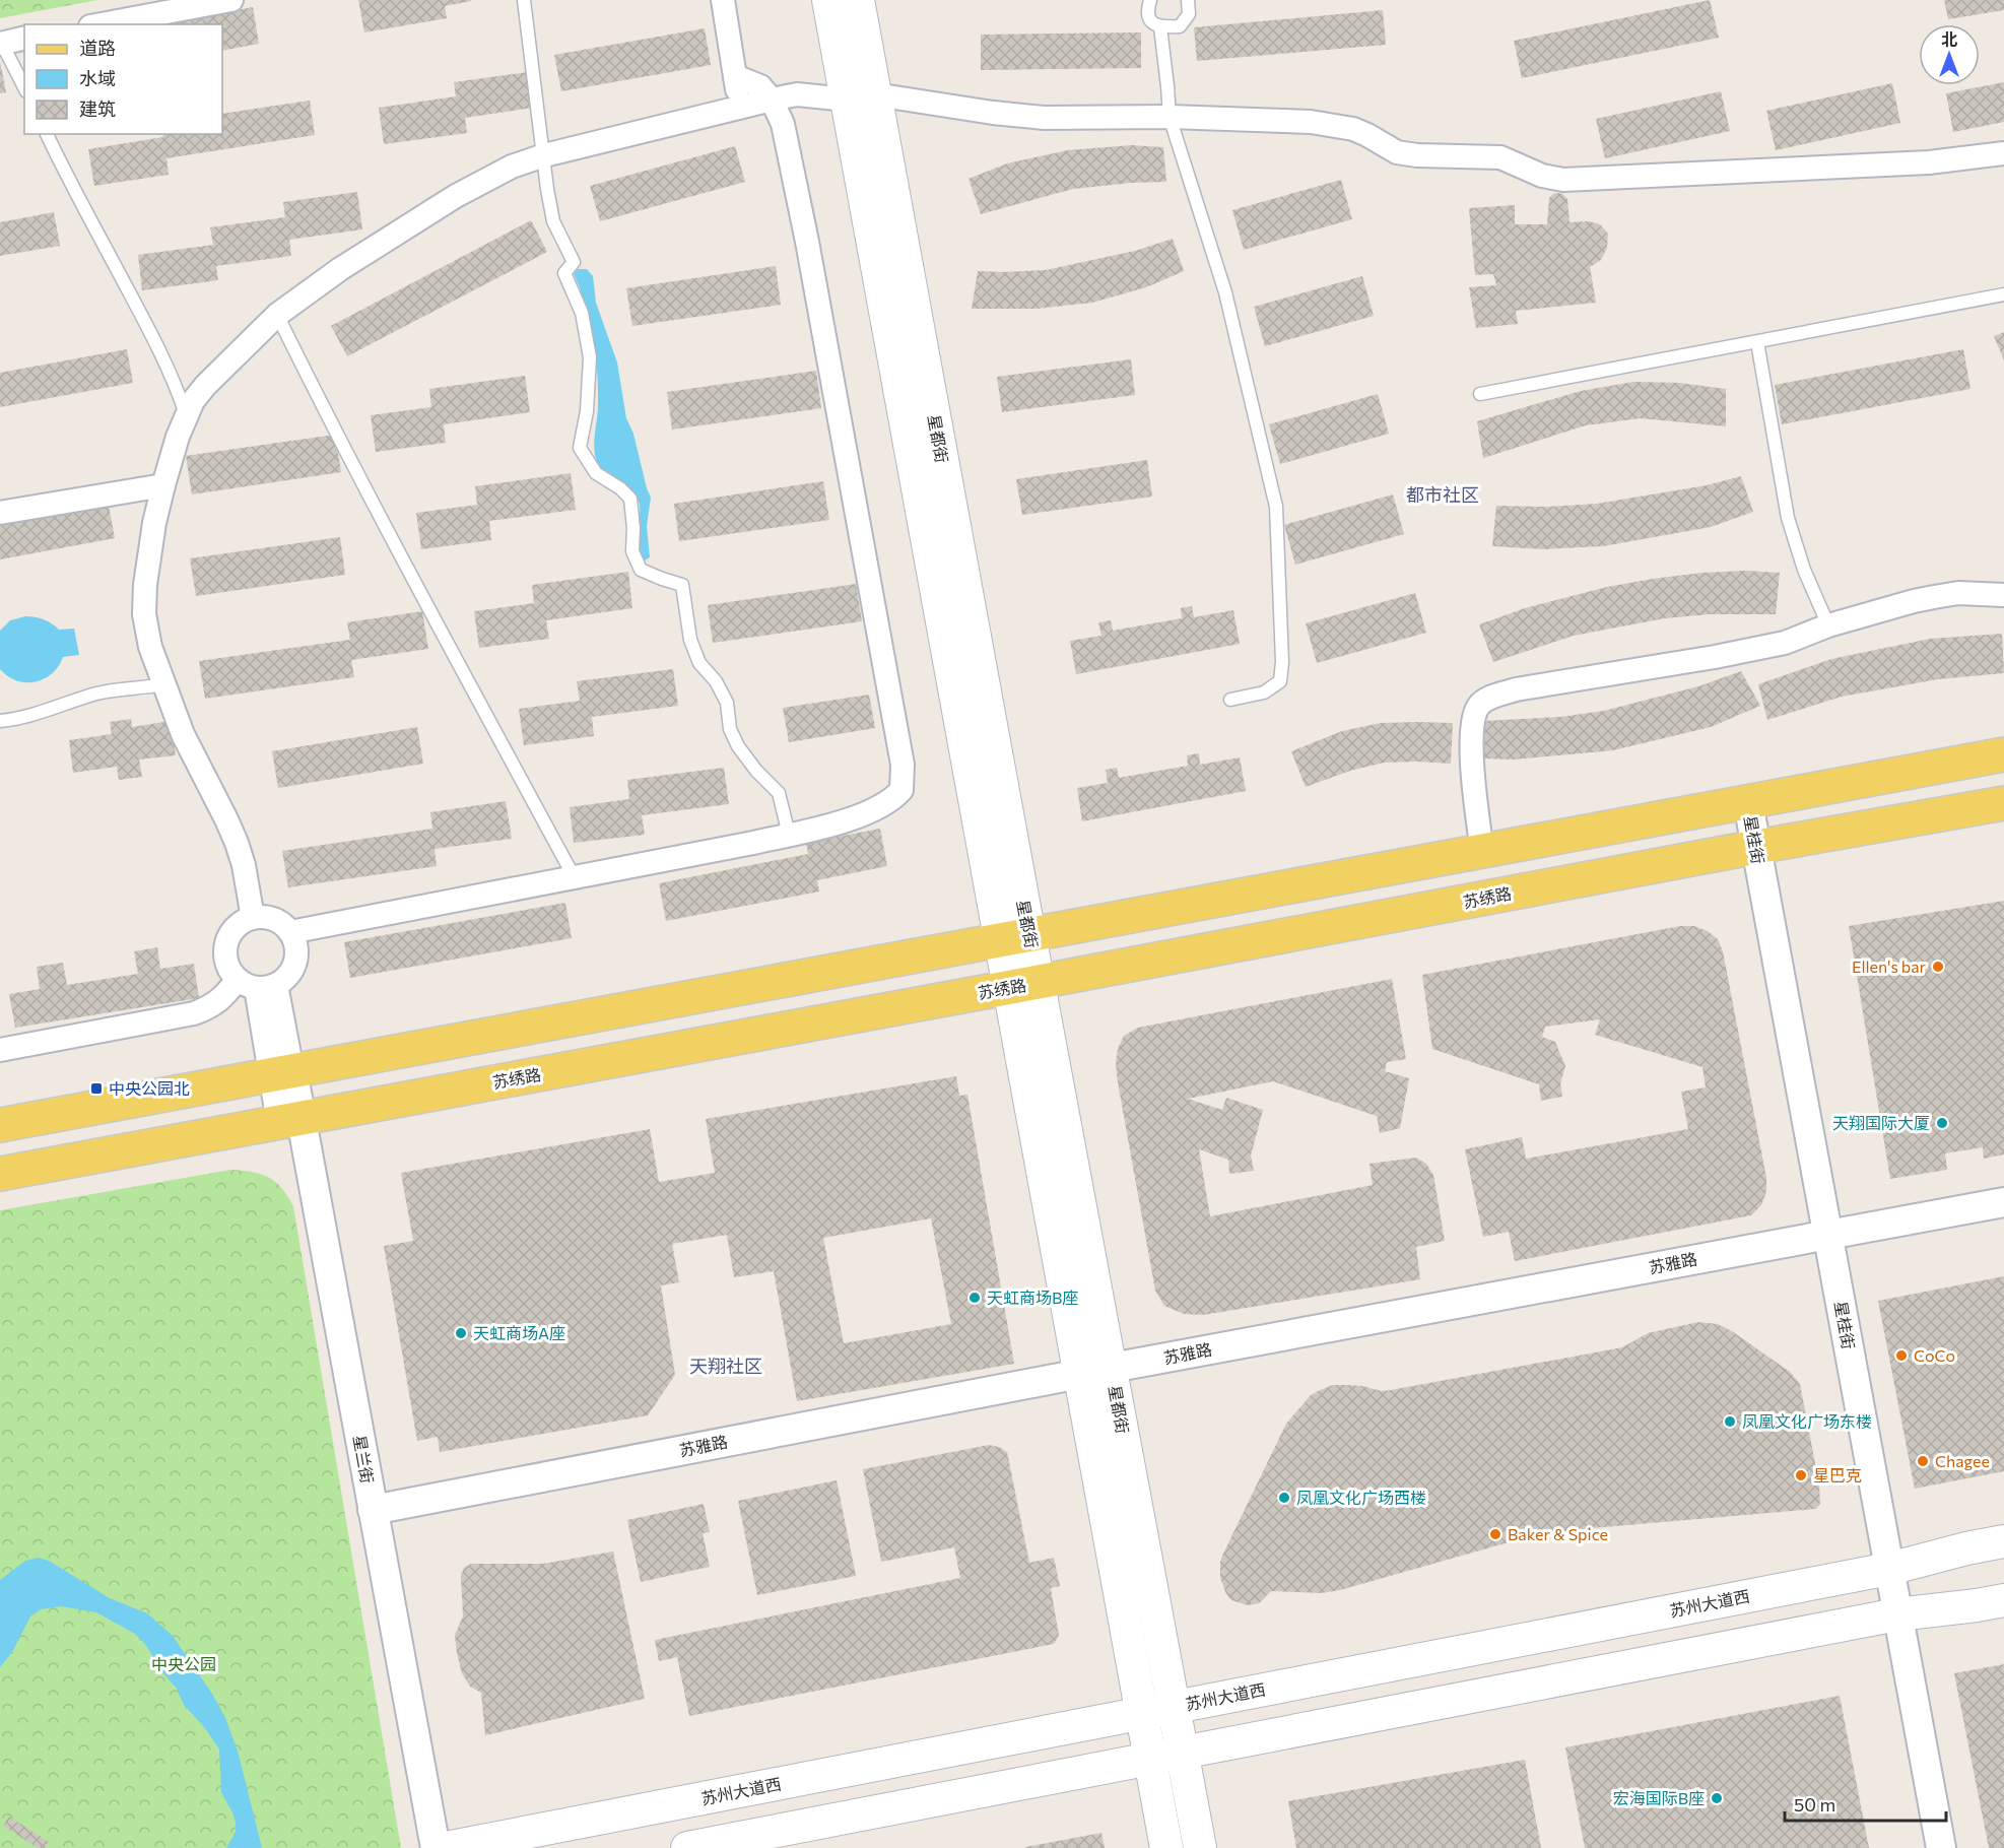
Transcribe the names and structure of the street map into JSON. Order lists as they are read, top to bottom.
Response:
{
  "streets": {
    "main road": ["星都街", "苏绣路", "苏州大道西"],
    "street": ["星桂街", "苏雅路", "星兰街"]
  },
  "crossings": [
    ["星都街", "苏绣路"],
    ["星都街", "苏雅路"],
    ["星都街", "苏州大道西"],
    ["星桂街", "苏绣路"],
    ["星桂街", "苏雅路"],
    ["星桂街", "苏州大道西"],
    ["苏绣路", "星兰街"],
    ["苏雅路", "星兰街"]
  ],
  "districts": ["都市社区", "天翔社区"],
  "parks": ["中央公园"],
  "places": {
    "other": [
      "Ellen's bar",
      "天翔国际大厦",
      "天虹商场B座",
      "天虹商场A座",
      "CoCo",
      "凤凰文化广场东楼",
      "Chagee",
      "星巴克",
      "凤凰文化广场西楼",
      "Baker & Spice",
      "宏海国际B座"
    ],
    "transit": ["中央公园北"]
  },
  "legend": ["道路", "水域", "建筑"],
  "scale_bar": "50 m",
  "north": "top"
}
